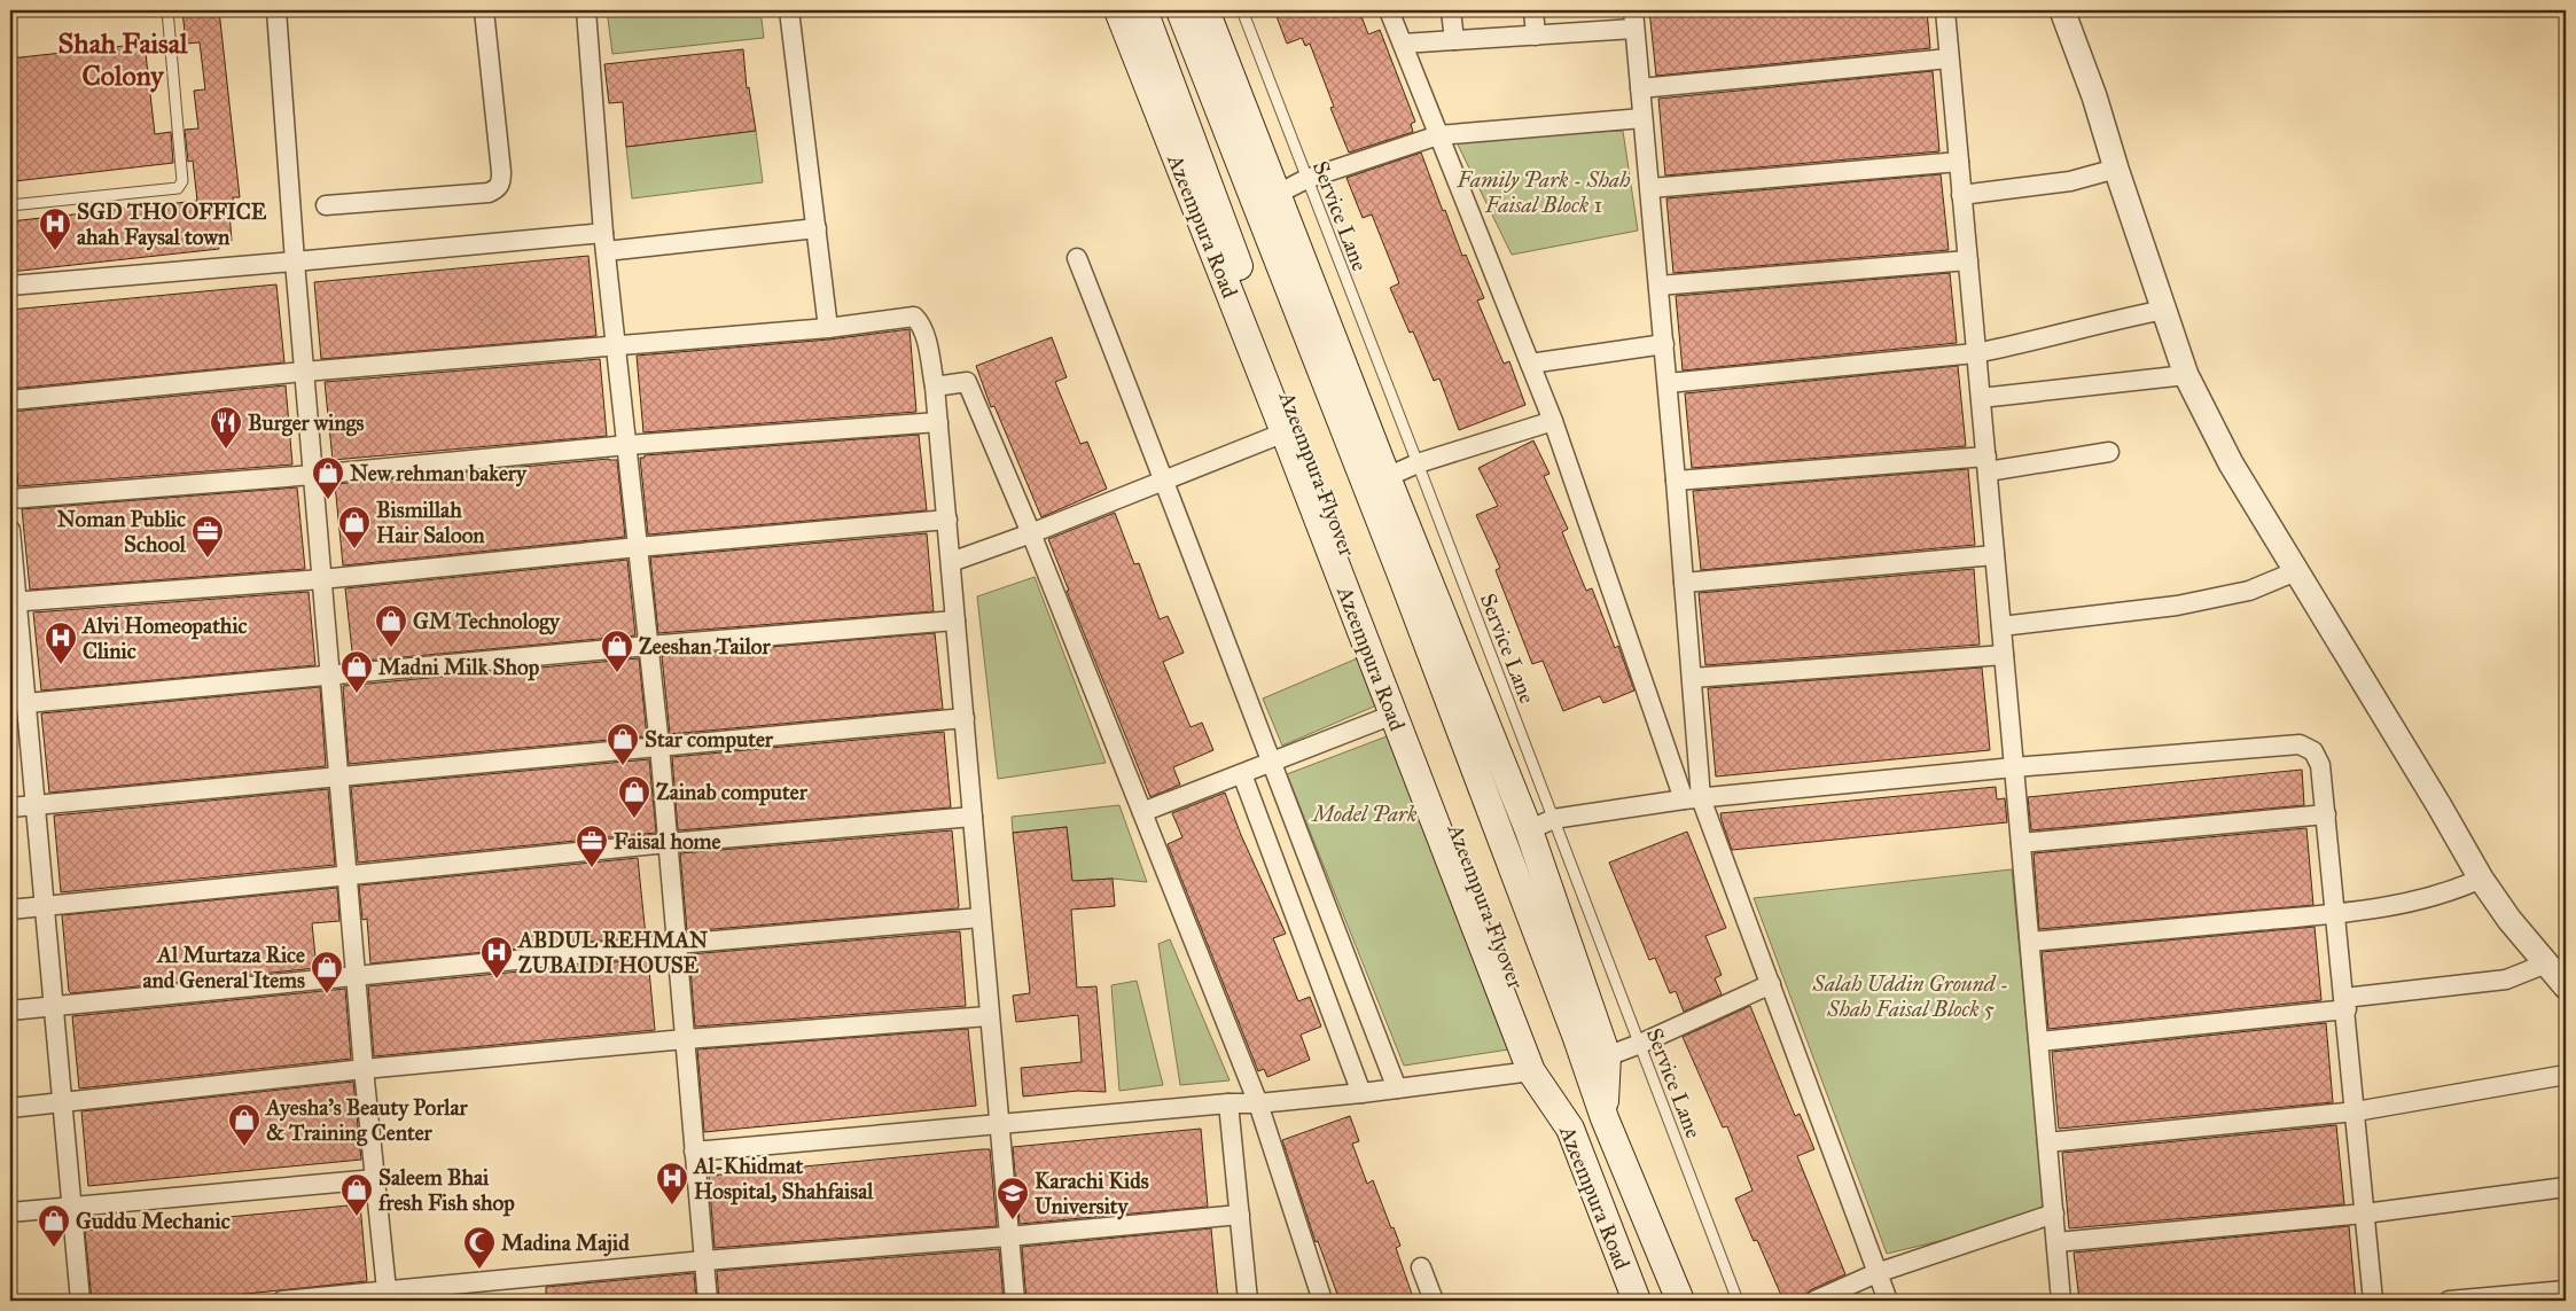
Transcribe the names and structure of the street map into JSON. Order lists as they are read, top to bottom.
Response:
{
  "streets": {
    "main road": ["Azeempura Road", "Azeempura Flyover"],
    "lane": ["Service Lane"]
  },
  "crossings": [
    ["Azeempura Road", "Azeempura Flyover"]
  ],
  "districts": ["Shah Faisal Colony"],
  "parks": ["Family Park - Shah Faisal Block 1", "Model Park", "Salah Uddin Ground - Shah Faisal Block 5"],
  "places": {
    "hospital": [
      "SGD THO OFFICE ahah Faysal town",
      "Alvi Homeopathic Clinic",
      "ABDUL REHMAN ZUBAIDI HOUSE",
      "Al-Khidmat Hospital, Shahfaisal"
    ],
    "restaurant": ["Burger wings"],
    "shop": [
      "New rehman bakery",
      "Bismillah Hair Saloon",
      "GM Technology",
      "Zeeshan Tailor",
      "Madni Milk Shop",
      "Star computer",
      "Zainab computer",
      "Al Murtaza Rice and General Items",
      "Ayesha's Beauty Porlar & Training Center",
      "Saleem Bhai fresh Fish shop",
      "Guddu Mechanic"
    ],
    "office": ["Noman Public School", "Faisal home"],
    "school or university": ["Karachi Kids University"],
    "mosque": ["Madina Majid"]
  }
}
